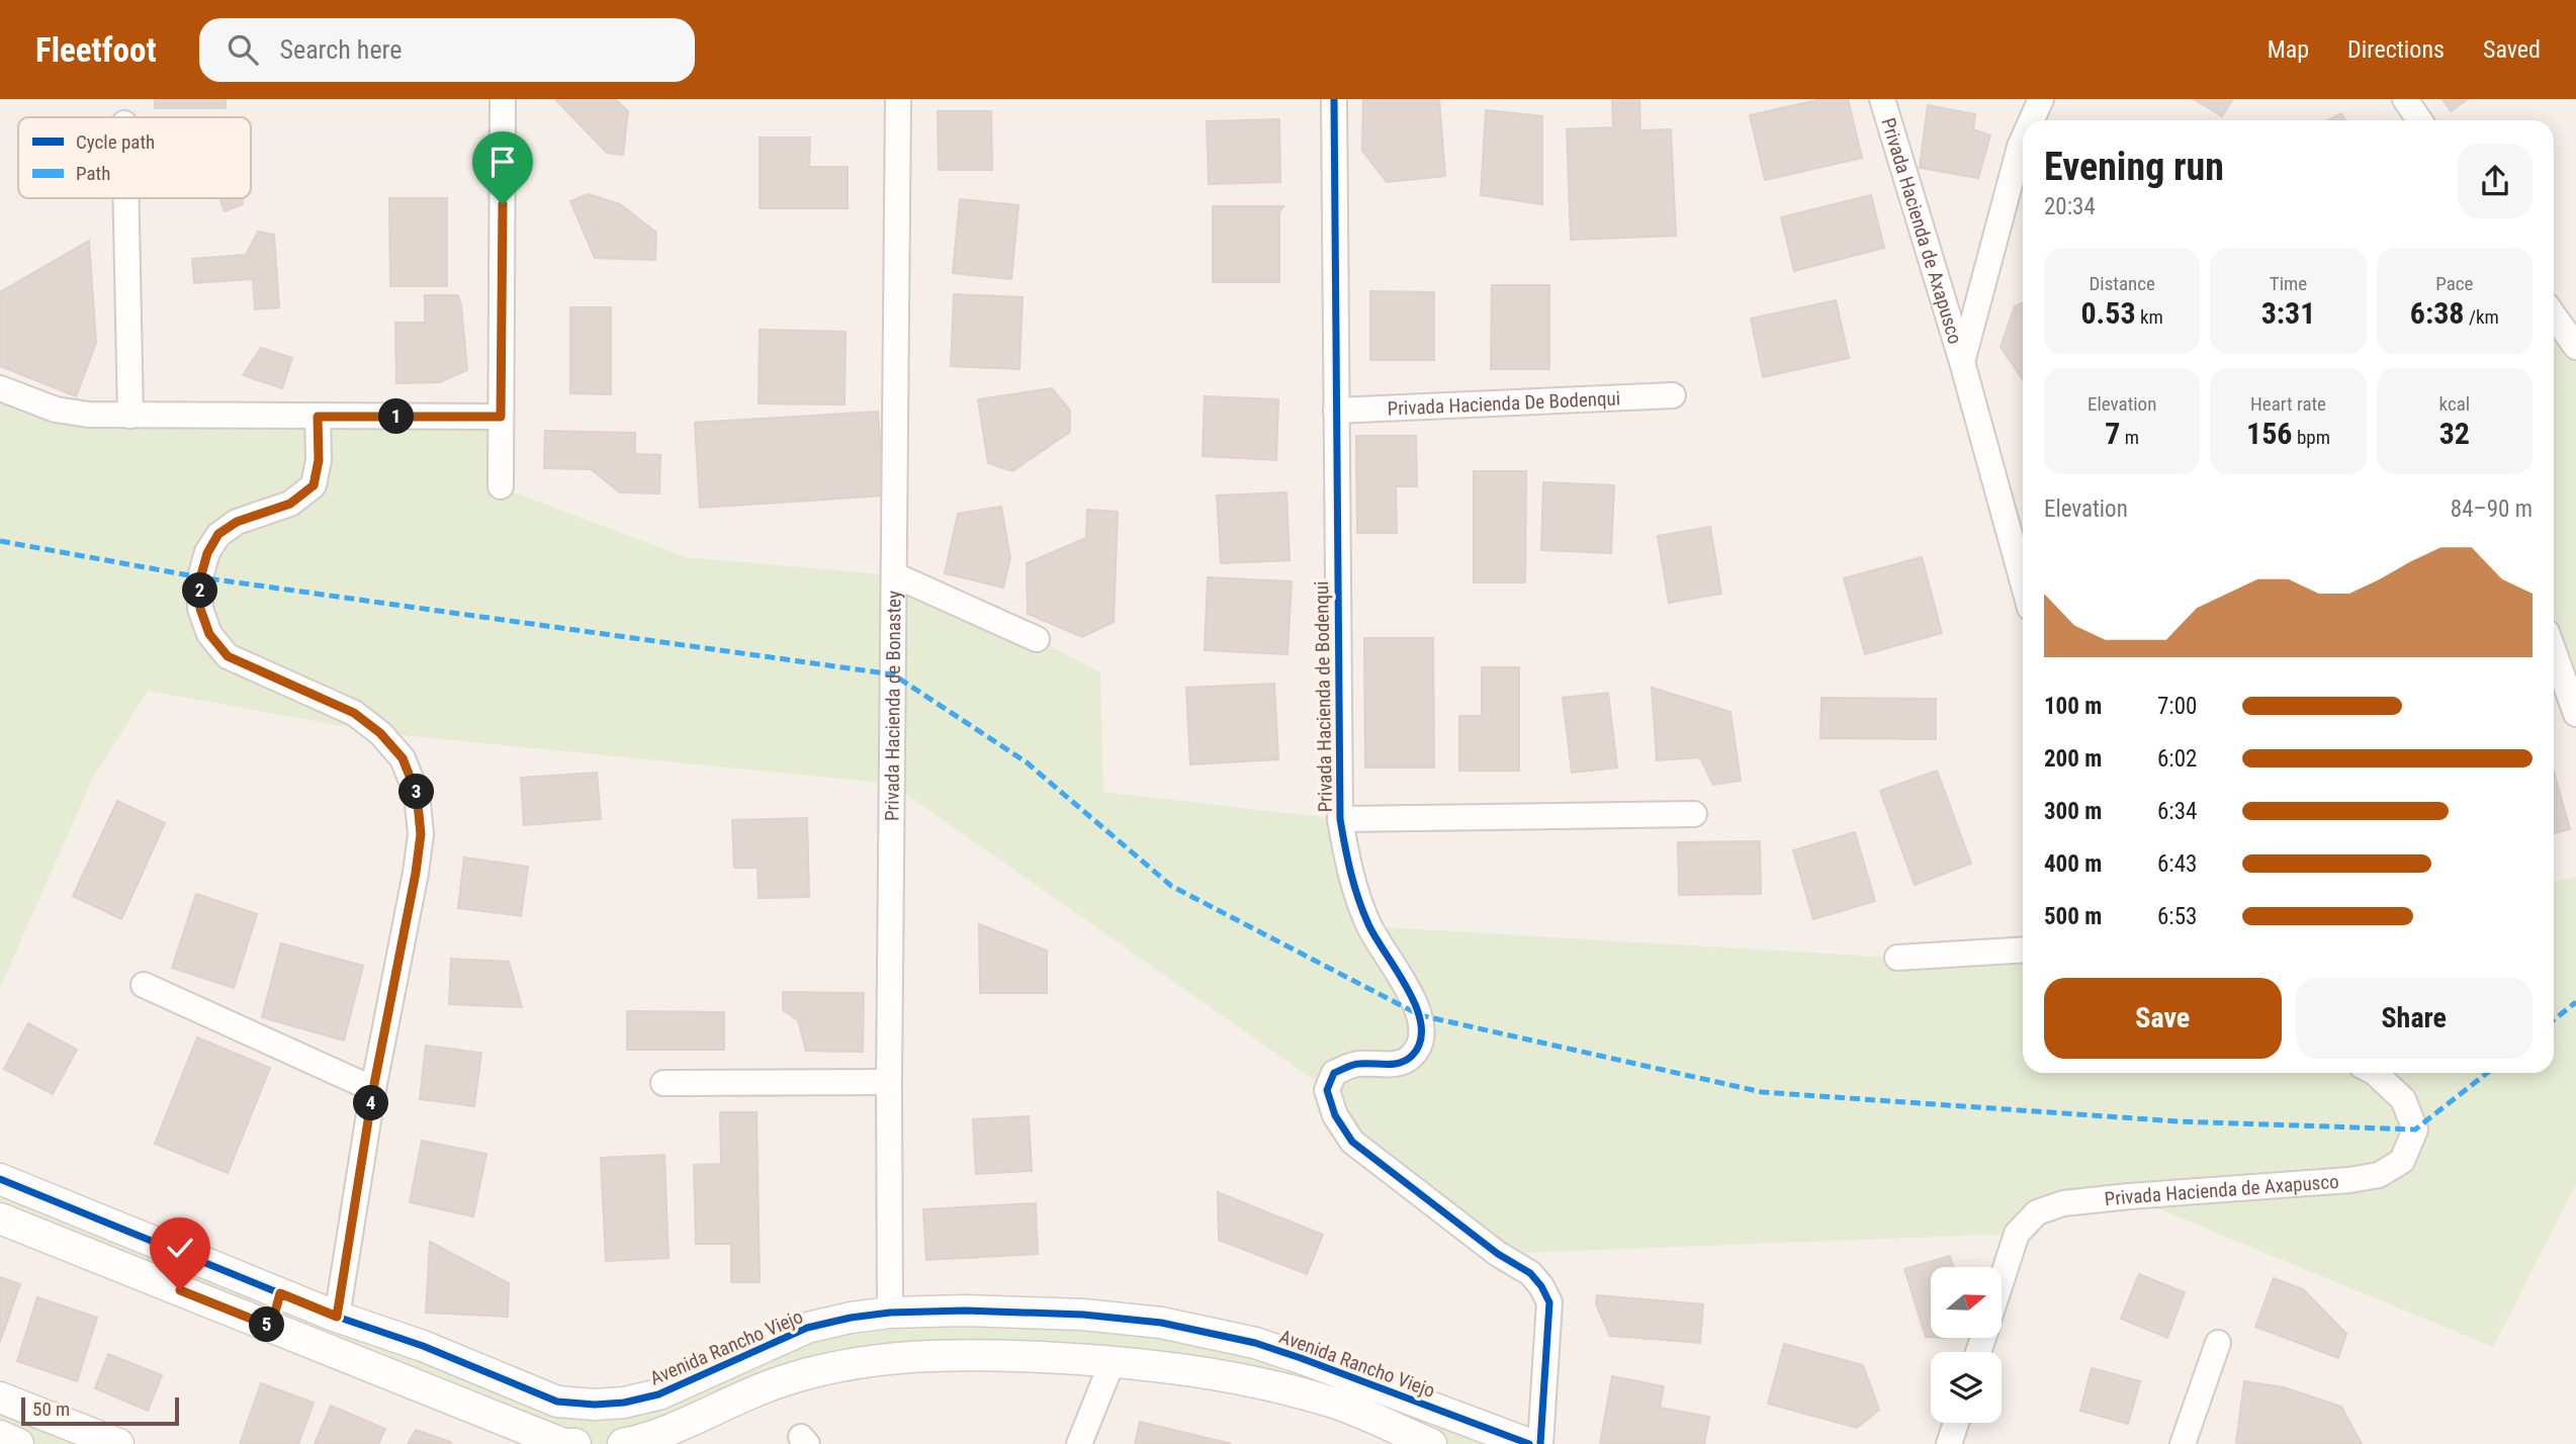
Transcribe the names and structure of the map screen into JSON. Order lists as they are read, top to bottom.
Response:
{
  "streets": {
    "street": [
      "Privada Hacienda de Axapusco",
      "Privada Hacienda De Bodenqui",
      "Privada Hacienda de Bodenqui",
      "Privada Hacienda de Bonastey",
      "Avenida Rancho Viejo"
    ]
  },
  "crossings": [
    ["Privada Hacienda De Bodenqui", "Privada Hacienda de Bodenqui"],
    ["Privada Hacienda de Bonastey", "Avenida Rancho Viejo"]
  ],
  "legend": ["Cycle path", "Path"],
  "scale_bar": "50 m",
  "north": "right",
  "page": {
    "header": "Fleetfoot",
    "search": "Search here",
    "nav": ["Map", "Directions", "Saved"],
    "heading": ["Evening run", "20:34"],
    "stats": [
      ["Distance", "0.53 km"],
      ["Time", "3:31"],
      ["Pace", "6:38 /km"],
      ["Elevation", "7 m"],
      ["Heart rate", "156 bpm"],
      ["kcal", "32"]
    ],
    "pins": [
      "1",
      "2",
      "3",
      "4",
      "5"
    ],
    "chart": ["Elevation", "84–90 m"],
    "list": [
      {
        "name": "100 m",
        "note": "7:00"
      },
      {
        "name": "200 m",
        "note": "6:02"
      },
      {
        "name": "300 m",
        "note": "6:34"
      },
      {
        "name": "400 m",
        "note": "6:43"
      },
      {
        "name": "500 m",
        "note": "6:53"
      }
    ],
    "buttons": ["Save", "Share"],
    "scale": "50 m"
  }
}
